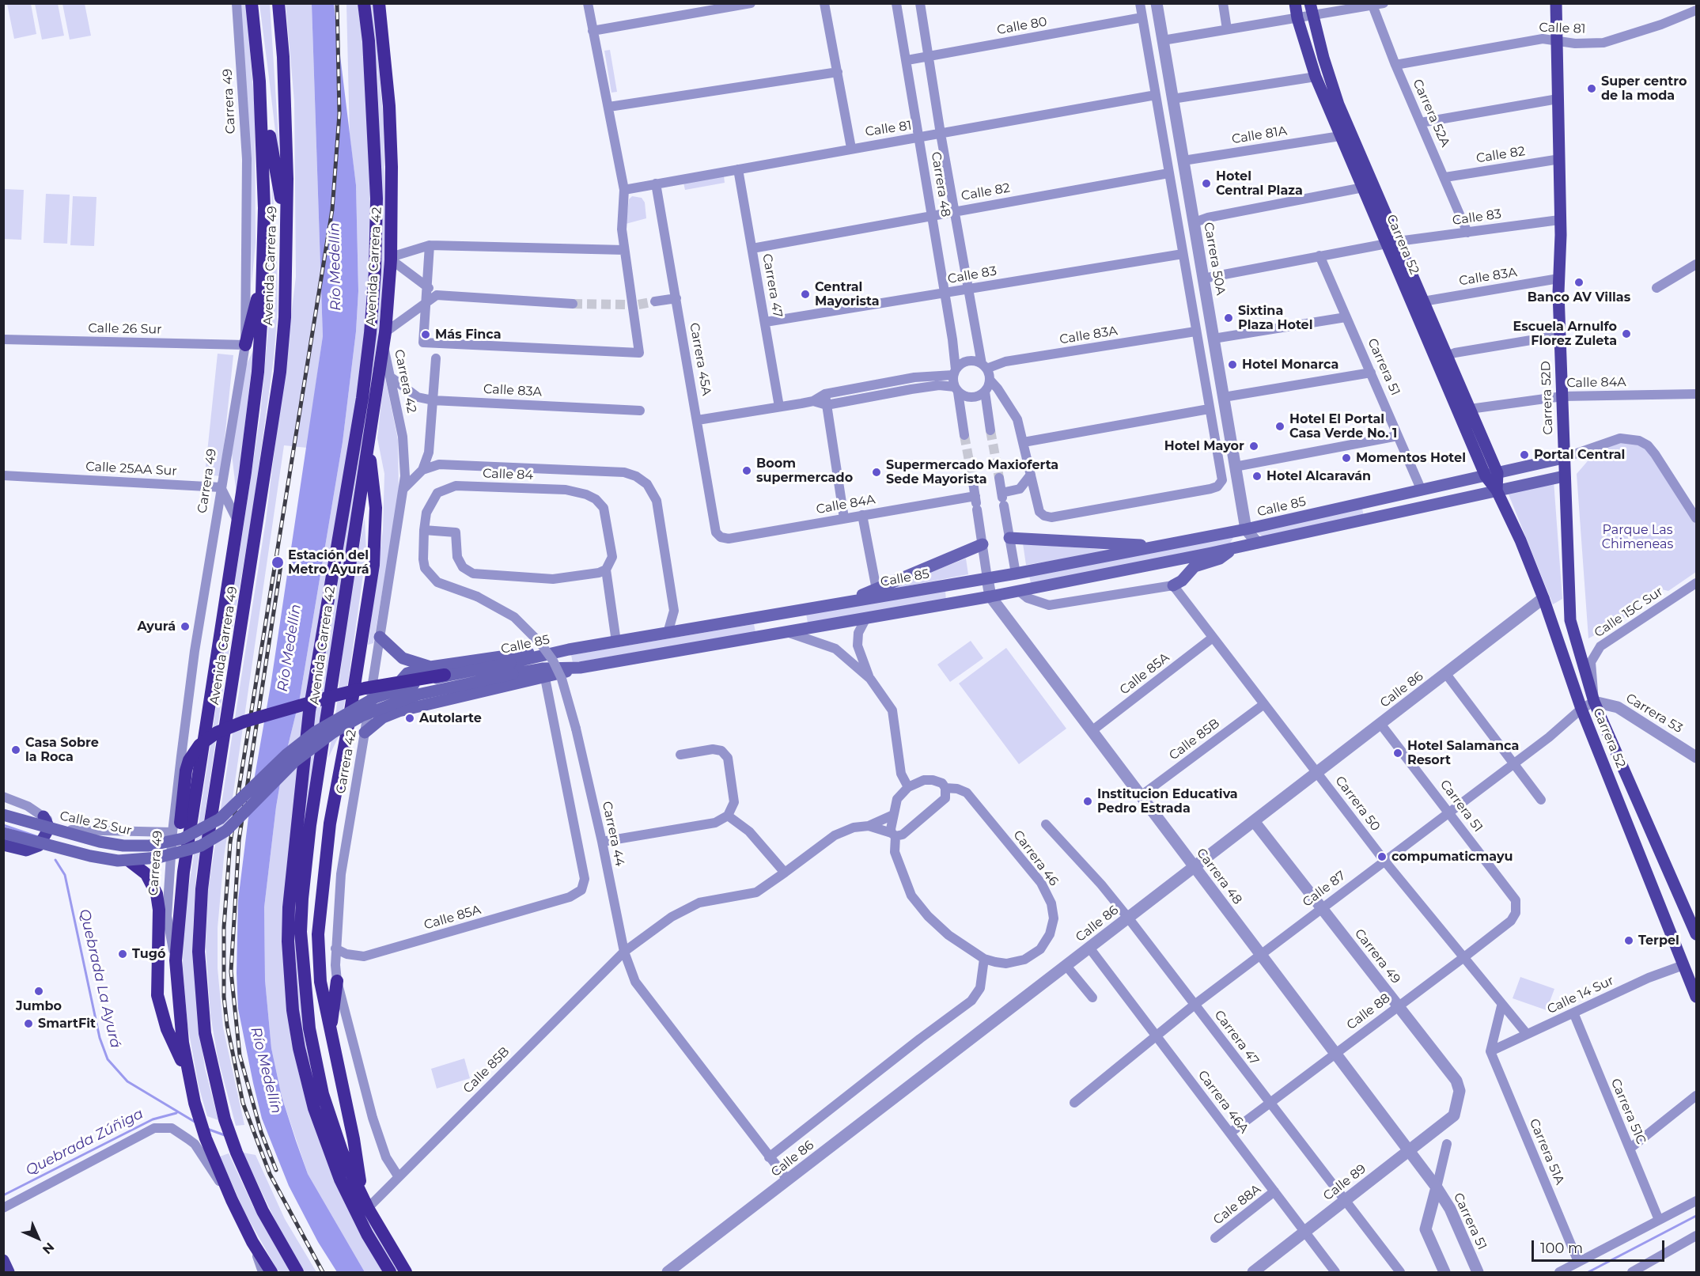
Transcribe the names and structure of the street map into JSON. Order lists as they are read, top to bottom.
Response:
{
  "streets": {
    "highway": ["Avenida Carrera 49", "Avenida Carrera 42"],
    "main road": [
      "Carrera 52",
      "Carrera 52D",
      "Calle 85",
      "Calle 25 Sur"
    ],
    "street": [
      "Calle 80",
      "Calle 81",
      "Carrera 49",
      "Carrera 52A",
      "Calle 81A",
      "Calle 82",
      "Carrera 48",
      "Calle 83",
      "Carrera 50A",
      "Calle 83A",
      "Carrera 47",
      "Calle 26 Sur",
      "Carrera 45A",
      "Carrera 51",
      "Carrera 42",
      "Calle 84A",
      "Calle 25AA Sur",
      "Calle 84",
      "Calle 15C Sur",
      "Calle 85A",
      "Calle 86",
      "Carrera 53",
      "Calle 85B",
      "Carrera 50",
      "Carrera 44",
      "Carrera 46",
      "Calle 87",
      "Calle 14 Sur",
      "Calle 88",
      "Carrera 46A",
      "Carrera 51C",
      "Carrera 51A",
      "Calle 89",
      "Cale 88A"
    ]
  },
  "crossings": [
    ["Calle 80", "Carrera 48"],
    ["Calle 81", "Carrera 52A"],
    ["Calle 81", "Carrera 48"],
    ["Calle 81", "Carrera 47"],
    ["Calle 81", "Carrera 45A"],
    ["Calle 81", "Carrera 52D"],
    ["Carrera 49", "Calle 26 Sur"],
    ["Carrera 49", "Calle 25AA Sur"],
    ["Carrera 49", "Calle 86"],
    ["Carrera 49", "Calle 25 Sur"],
    ["Carrera 49", "Calle 87"],
    ["Carrera 49", "Calle 88"],
    ["Carrera 49", "Calle 89"],
    ["Carrera 52A", "Calle 82"],
    ["Carrera 52A", "Calle 83"],
    ["Calle 81A", "Carrera 52"],
    ["Calle 81A", "Carrera 50A"],
    ["Calle 82", "Carrera 48"],
    ["Calle 82", "Carrera 47"],
    ["Calle 82", "Carrera 52D"],
    ["Carrera 48", "Calle 83"],
    ["Carrera 48", "Calle 83A"],
    ["Carrera 48", "Carrera 51"],
    ["Carrera 48", "Calle 85"],
    ["Carrera 48", "Calle 85A"],
    ["Carrera 48", "Calle 86"],
    ["Carrera 48", "Calle 85B"],
    ["Carrera 48", "Calle 87"],
    ["Carrera 48", "Calle 88"],
    ["Carrera 48", "Calle 89"],
    ["Calle 83", "Carrera 52"],
    ["Calle 83", "Carrera 50A"],
    ["Calle 83", "Carrera 47"],
    ["Calle 83", "Carrera 51"],
    ["Calle 83", "Carrera 52D"],
    ["Carrera 52", "Calle 83A"],
    ["Carrera 52", "Calle 84A"],
    ["Carrera 52", "Carrera 52D"],
    ["Carrera 52", "Calle 85"],
    ["Carrera 52", "Calle 15C Sur"],
    ["Carrera 52", "Calle 86"],
    ["Carrera 52", "Carrera 53"],
    ["Carrera 52", "Calle 87"],
    ["Carrera 52", "Calle 14 Sur"],
    ["Carrera 50A", "Calle 85"],
    ["Avenida Carrera 42", "Carrera 42"],
    ["Avenida Carrera 42", "Calle 85B"],
    ["Calle 83A", "Carrera 42"],
    ["Calle 83A", "Carrera 52D"],
    ["Carrera 47", "Calle 86"],
    ["Carrera 47", "Calle 87"],
    ["Carrera 47", "Calle 88"],
    ["Carrera 47", "Calle 89"],
    ["Carrera 45A", "Calle 84A"],
    ["Carrera 51", "Calle 85"],
    ["Carrera 51", "Calle 86"],
    ["Carrera 51", "Calle 87"],
    ["Carrera 51", "Calle 88"],
    ["Carrera 42", "Calle 85A"],
    ["Carrera 42", "Calle 85B"],
    ["Calle 84A", "Carrera 52D"],
    ["Carrera 52D", "Calle 85"],
    ["Carrera 52D", "Calle 15C Sur"],
    ["Carrera 52D", "Carrera 53"],
    ["Carrera 52D", "Calle 87"],
    ["Calle 84", "Carrera 44"],
    ["Calle 85", "Calle 85A"],
    ["Calle 85", "Calle 25 Sur"],
    ["Calle 15C Sur", "Carrera 53"],
    ["Calle 15C Sur", "Calle 87"],
    ["Calle 85A", "Carrera 50"],
    ["Calle 86", "Carrera 50"],
    ["Calle 86", "Carrera 44"],
    ["Calle 86", "Carrera 46A"],
    ["Carrera 53", "Calle 87"],
    ["Calle 85B", "Carrera 50"],
    ["Calle 85B", "Carrera 44"],
    ["Carrera 50", "Calle 87"],
    ["Carrera 50", "Calle 14 Sur"],
    ["Carrera 50", "Calle 88"],
    ["Calle 87", "Carrera 46A"],
    ["Calle 14 Sur", "Carrera 51C"],
    ["Calle 14 Sur", "Carrera 51A"],
    ["Calle 88", "Carrera 46A"],
    ["Carrera 46A", "Calle 89"],
    ["Carrera 46A", "Cale 88A"]
  ],
  "water": ["Río Medellín", "Quebrada La Ayurá", "Quebrada Zúñiga"],
  "parks": ["Parque Las Chimeneas"],
  "places": [
    "Super centro de la moda",
    "Hotel Central Plaza",
    "Banco AV Villas",
    "Central Mayorista",
    "Sixtina Plaza Hotel",
    "Escuela Arnulfo Florez Zuleta",
    "Más Finca",
    "Hotel Monarca",
    "Hotel El Portal Casa Verde No. 1",
    "Hotel Mayor",
    "Portal Central",
    "Momentos Hotel",
    "Boom supermercado",
    "Supermercado Maxioferta Sede Mayorista",
    "Hotel Alcaraván",
    "Estación del Metro Ayurá",
    "Ayurá",
    "Autolarte",
    "Casa Sobre la Roca",
    "Hotel Salamanca Resort",
    "Institucion Educativa Pedro Estrada",
    "compumaticmayu",
    "Terpel",
    "Tugó",
    "Jumbo",
    "SmartFit"
  ],
  "scale_bar": "100 m",
  "north": "bottom right"
}
